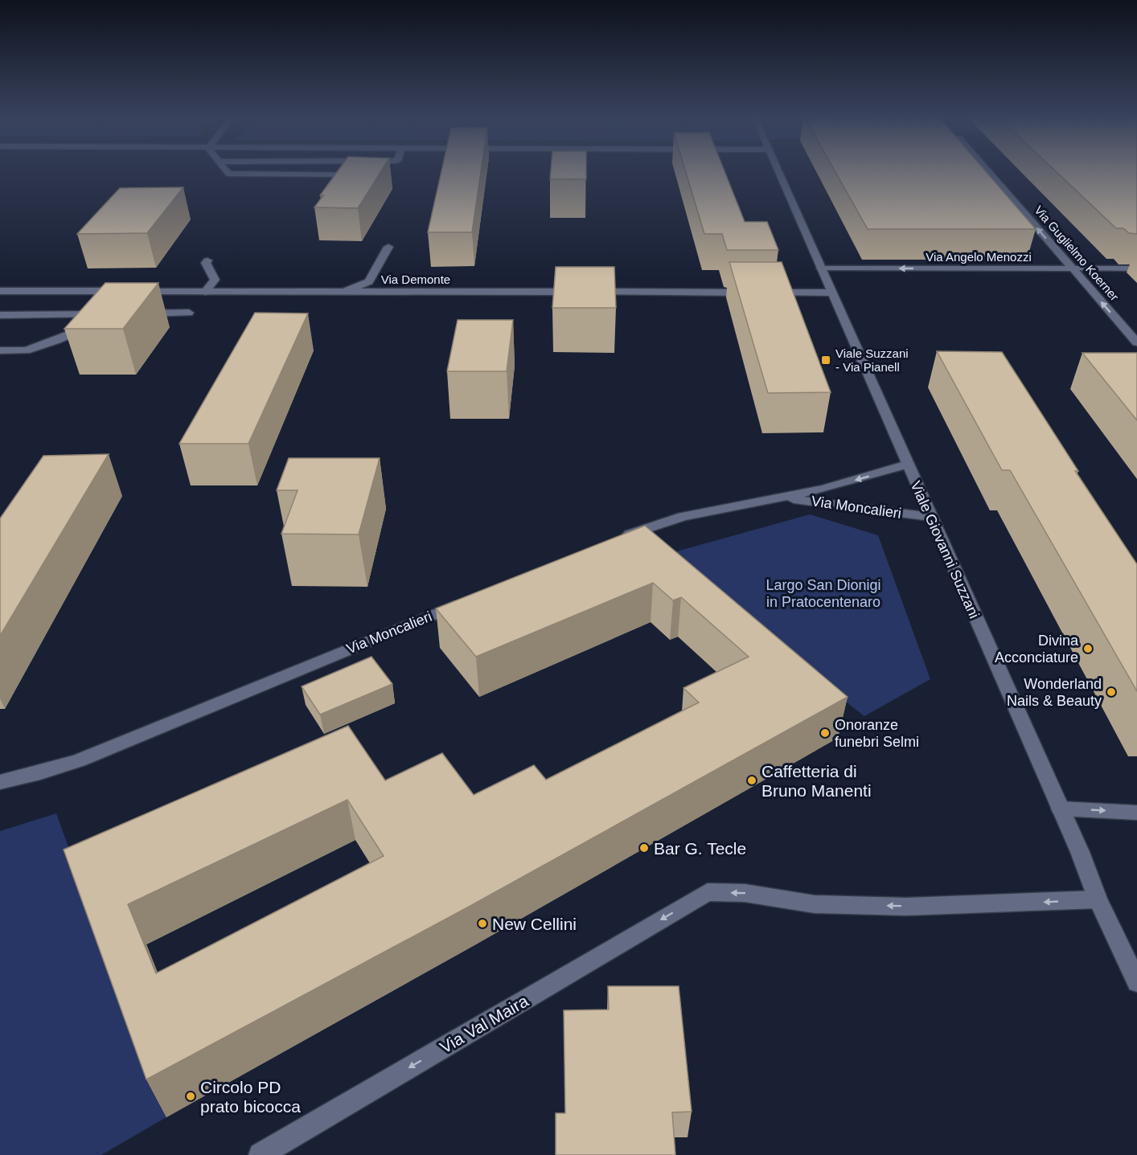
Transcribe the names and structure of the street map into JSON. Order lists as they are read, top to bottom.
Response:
{
  "streets": {
    "street": [
      "Via Guglielmo Koerner",
      "Via Angelo Menozzi",
      "Via Demonte",
      "Via Moncalieri",
      "Viale Giovanni Suzzani",
      "Via Val Maira"
    ]
  },
  "crossings": [
    ["Via Guglielmo Koerner", "Via Angelo Menozzi"],
    ["Via Angelo Menozzi", "Viale Giovanni Suzzani"],
    ["Via Demonte", "Viale Giovanni Suzzani"],
    ["Via Moncalieri", "Viale Giovanni Suzzani"],
    ["Viale Giovanni Suzzani", "Via Val Maira"]
  ],
  "one_way": ["Via Guglielmo Koerner", "Via Angelo Menozzi", "Via Val Maira"],
  "parks": ["Largo San Dionigi in Pratocentenaro"],
  "places": {
    "transit": ["Viale Suzzani - Via Pianell"],
    "other": [
      "Divina Acconciature",
      "Wonderland Nails & Beauty",
      "Onoranze funebri Selmi",
      "Caffetteria di Bruno Manenti",
      "Bar G. Tecle",
      "New Cellini",
      "Circolo PD prato bicocca"
    ]
  }
}
